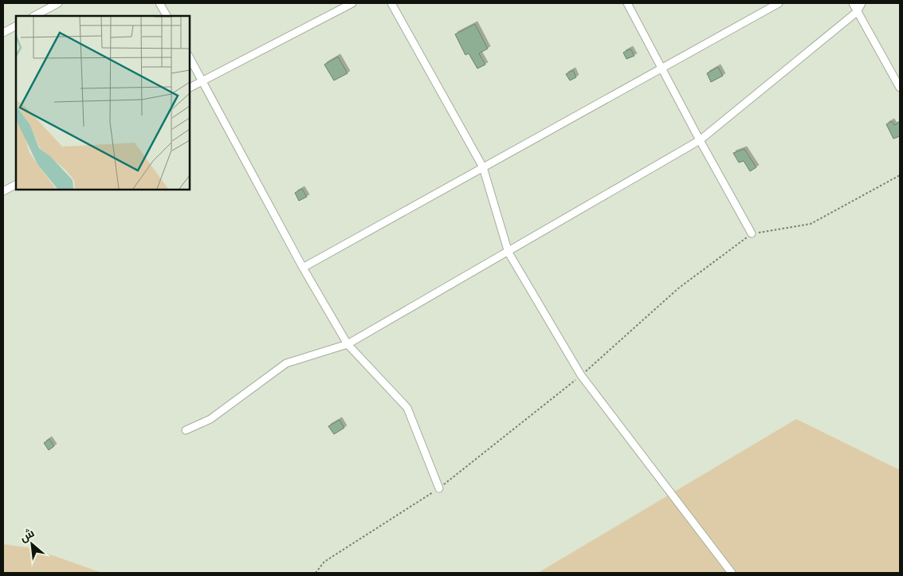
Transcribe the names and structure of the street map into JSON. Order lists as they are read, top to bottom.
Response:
{
  "north": "top left"
}
